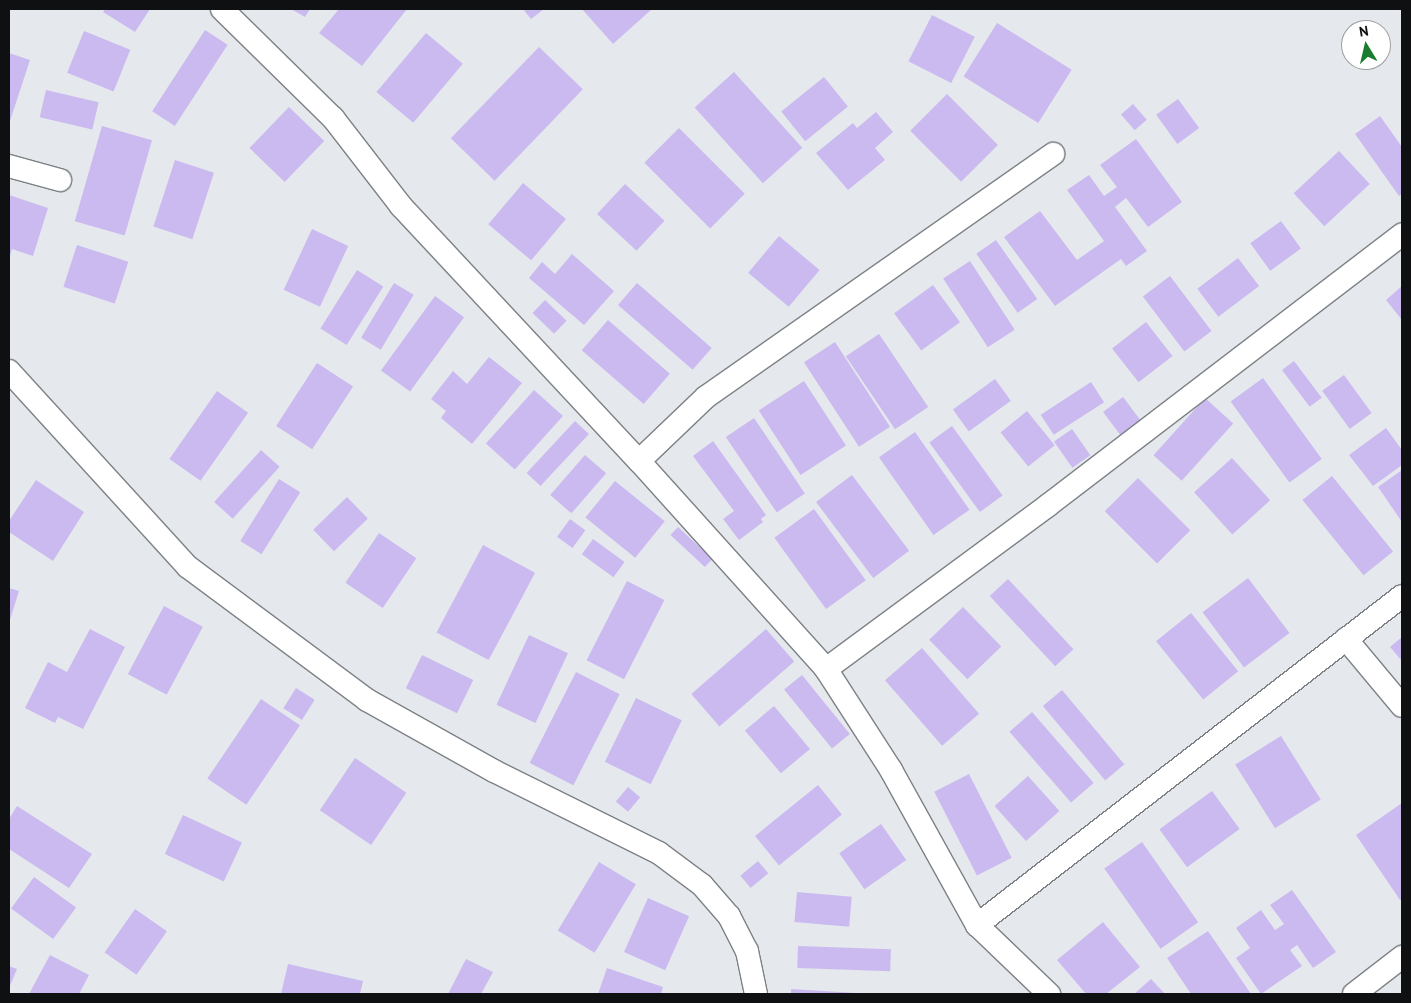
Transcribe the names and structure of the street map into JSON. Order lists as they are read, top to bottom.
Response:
{
  "north": "top"
}
